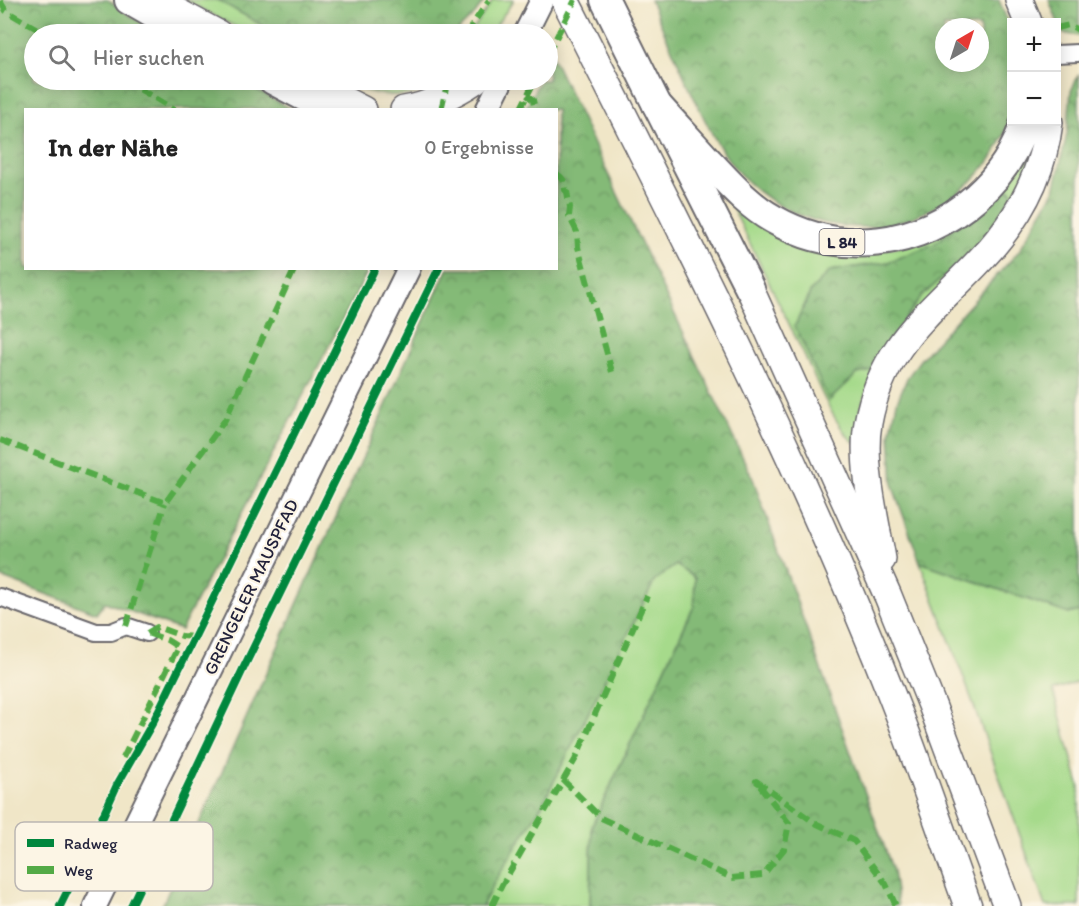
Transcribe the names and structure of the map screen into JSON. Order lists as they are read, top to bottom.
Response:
{
  "streets": {
    "highway": ["L 84"],
    "main road": ["GRENGELER MAUSPFAD"]
  },
  "legend": ["Radweg", "Weg"],
  "north": "top right",
  "page": {
    "map_buttons": ["+", "−"],
    "search": "Hier suchen",
    "heading": ["In der Nähe", "0 Ergebnisse"]
  }
}
